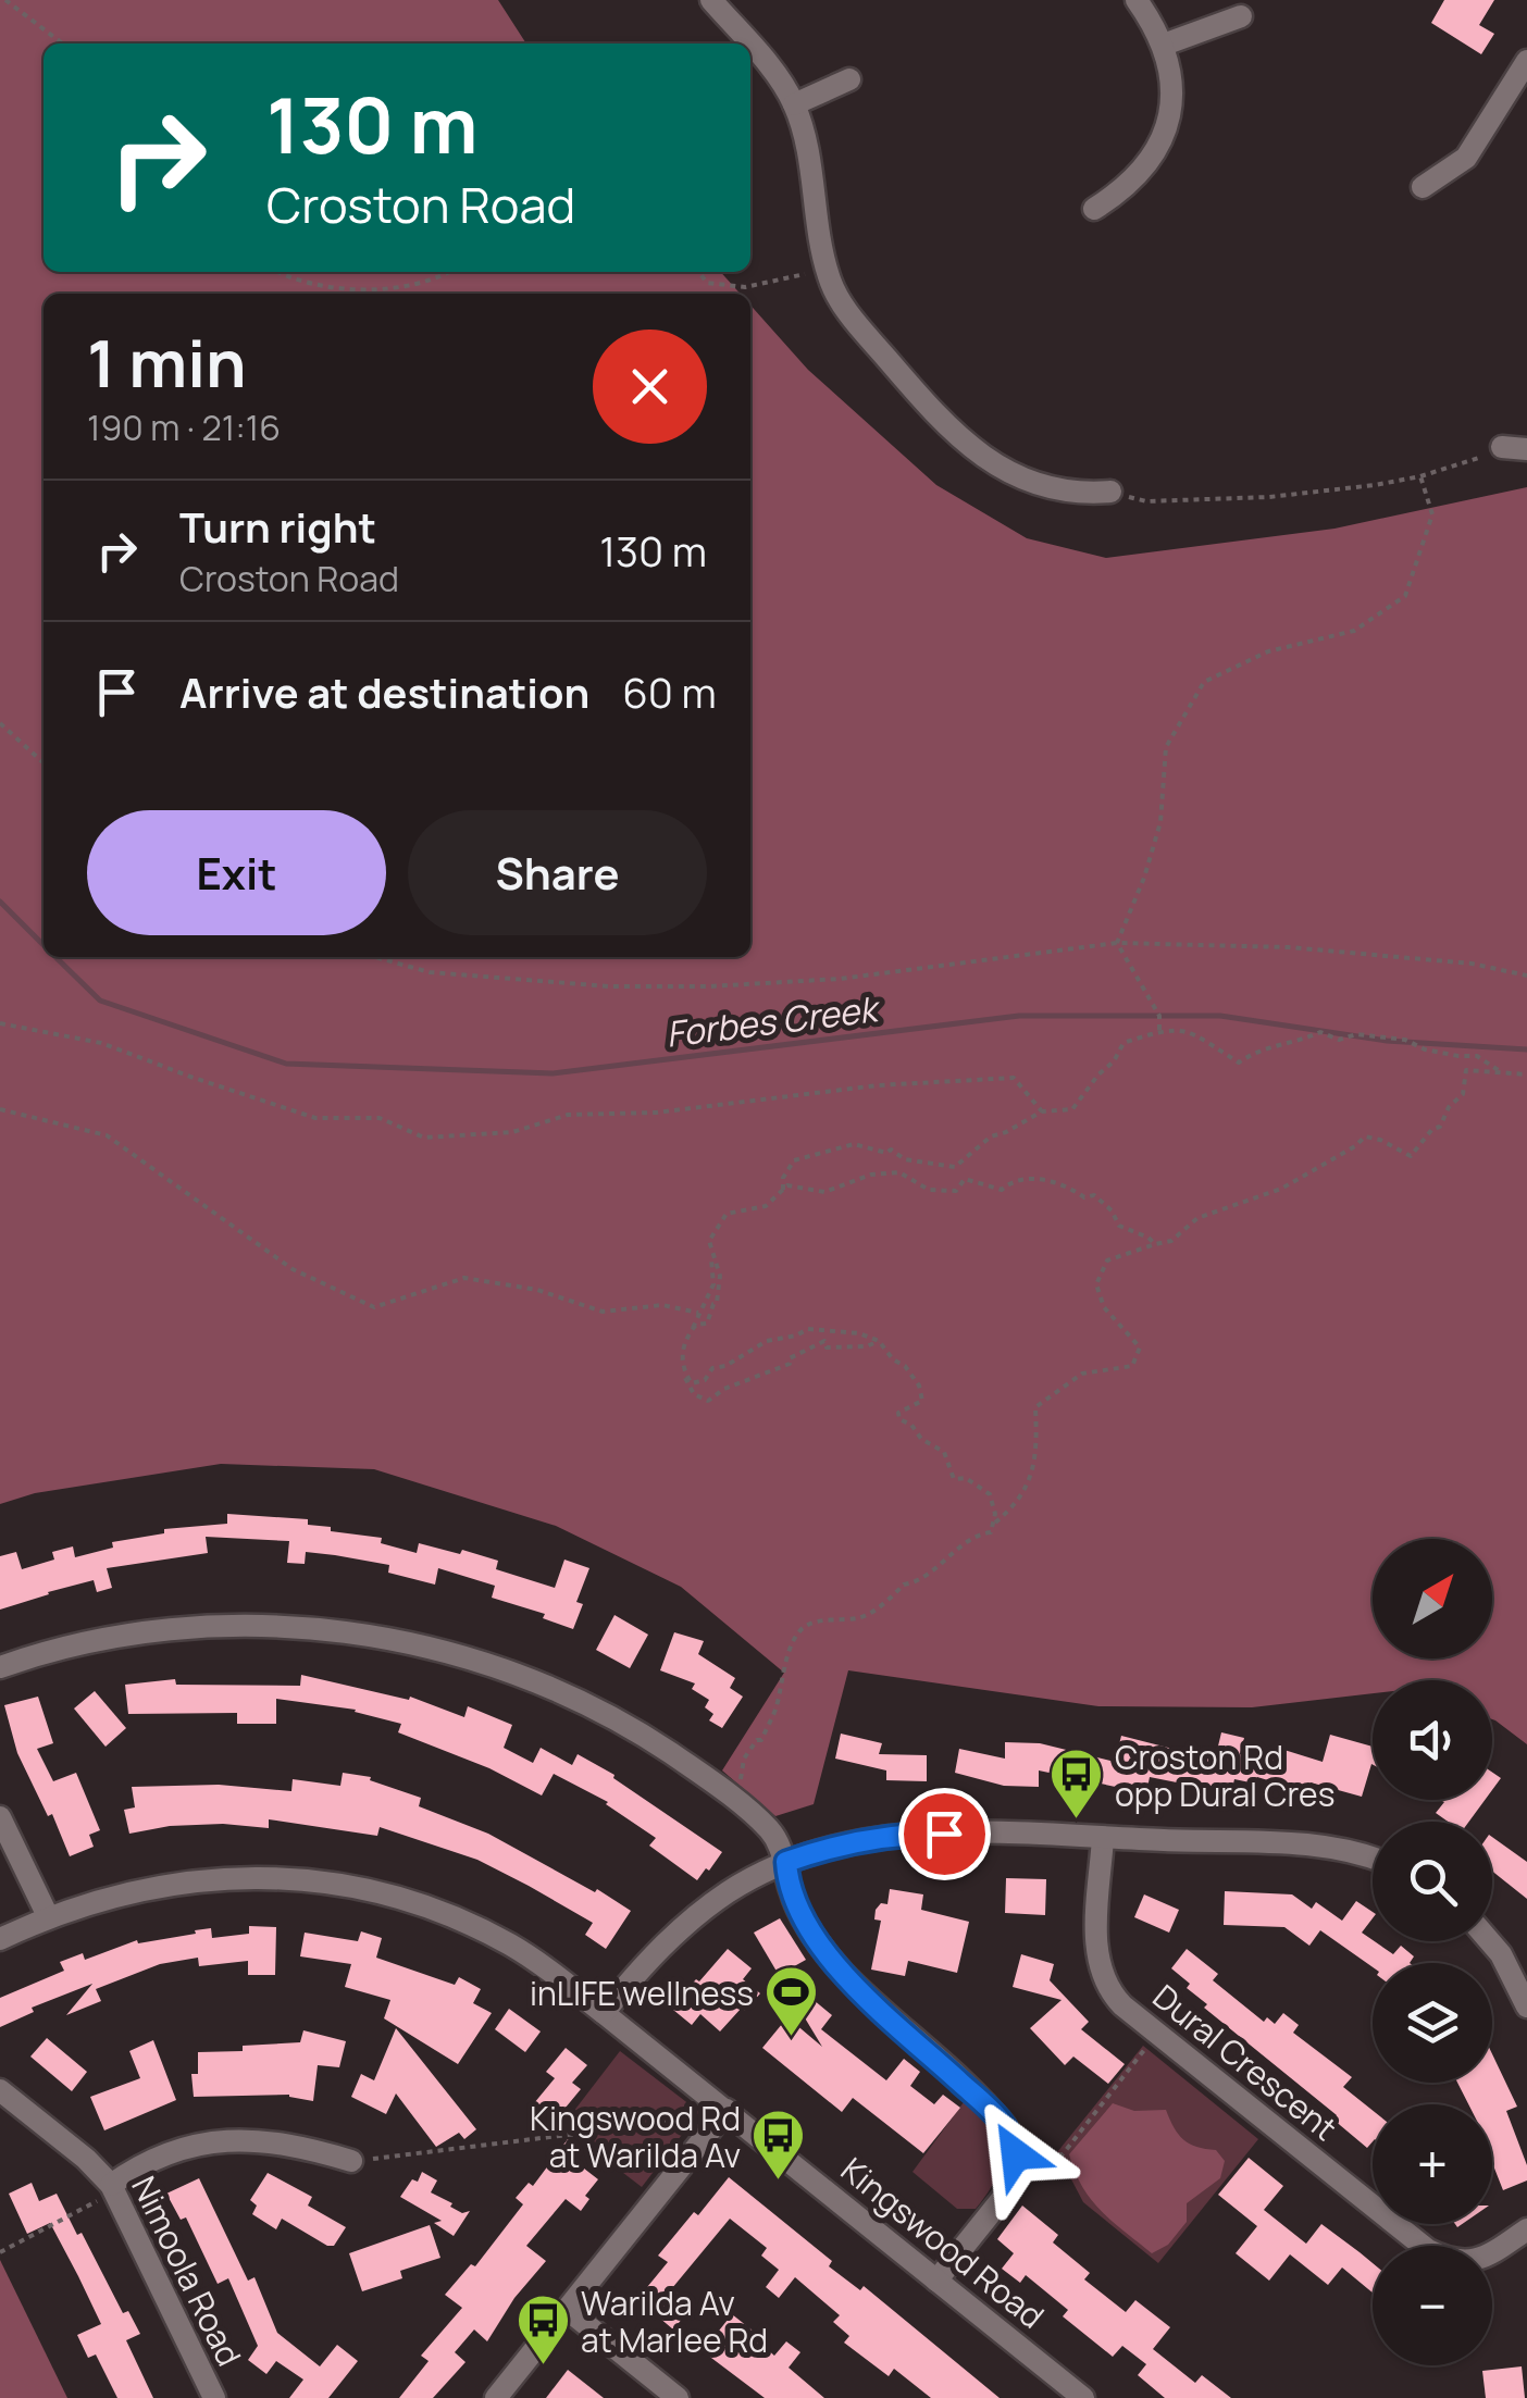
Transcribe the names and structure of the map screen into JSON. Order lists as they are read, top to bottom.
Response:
{
  "streets": {
    "street": ["Dural Crescent", "Kingswood Road", "Nimoola Road"]
  },
  "water": ["Forbes Creek"],
  "places": {
    "bus stop": ["Croston Rd opp Dural Cres", "Kingswood Rd at Warilda Av", "Warilda Av at Marlee Rd"],
    "sports": ["inLIFE wellness"]
  },
  "north": "top right",
  "page": {
    "turn": ["130 m", "Croston Road"],
    "heading": ["1 min", "190 m · 21:16"],
    "list": [
      {
        "name": "Turn right",
        "note": "Croston Road",
        "value": "130 m"
      },
      {
        "name": "Arrive at destination",
        "value": "60 m"
      }
    ],
    "buttons": ["Exit", "Share"],
    "map_buttons": ["+", "−"]
  }
}
